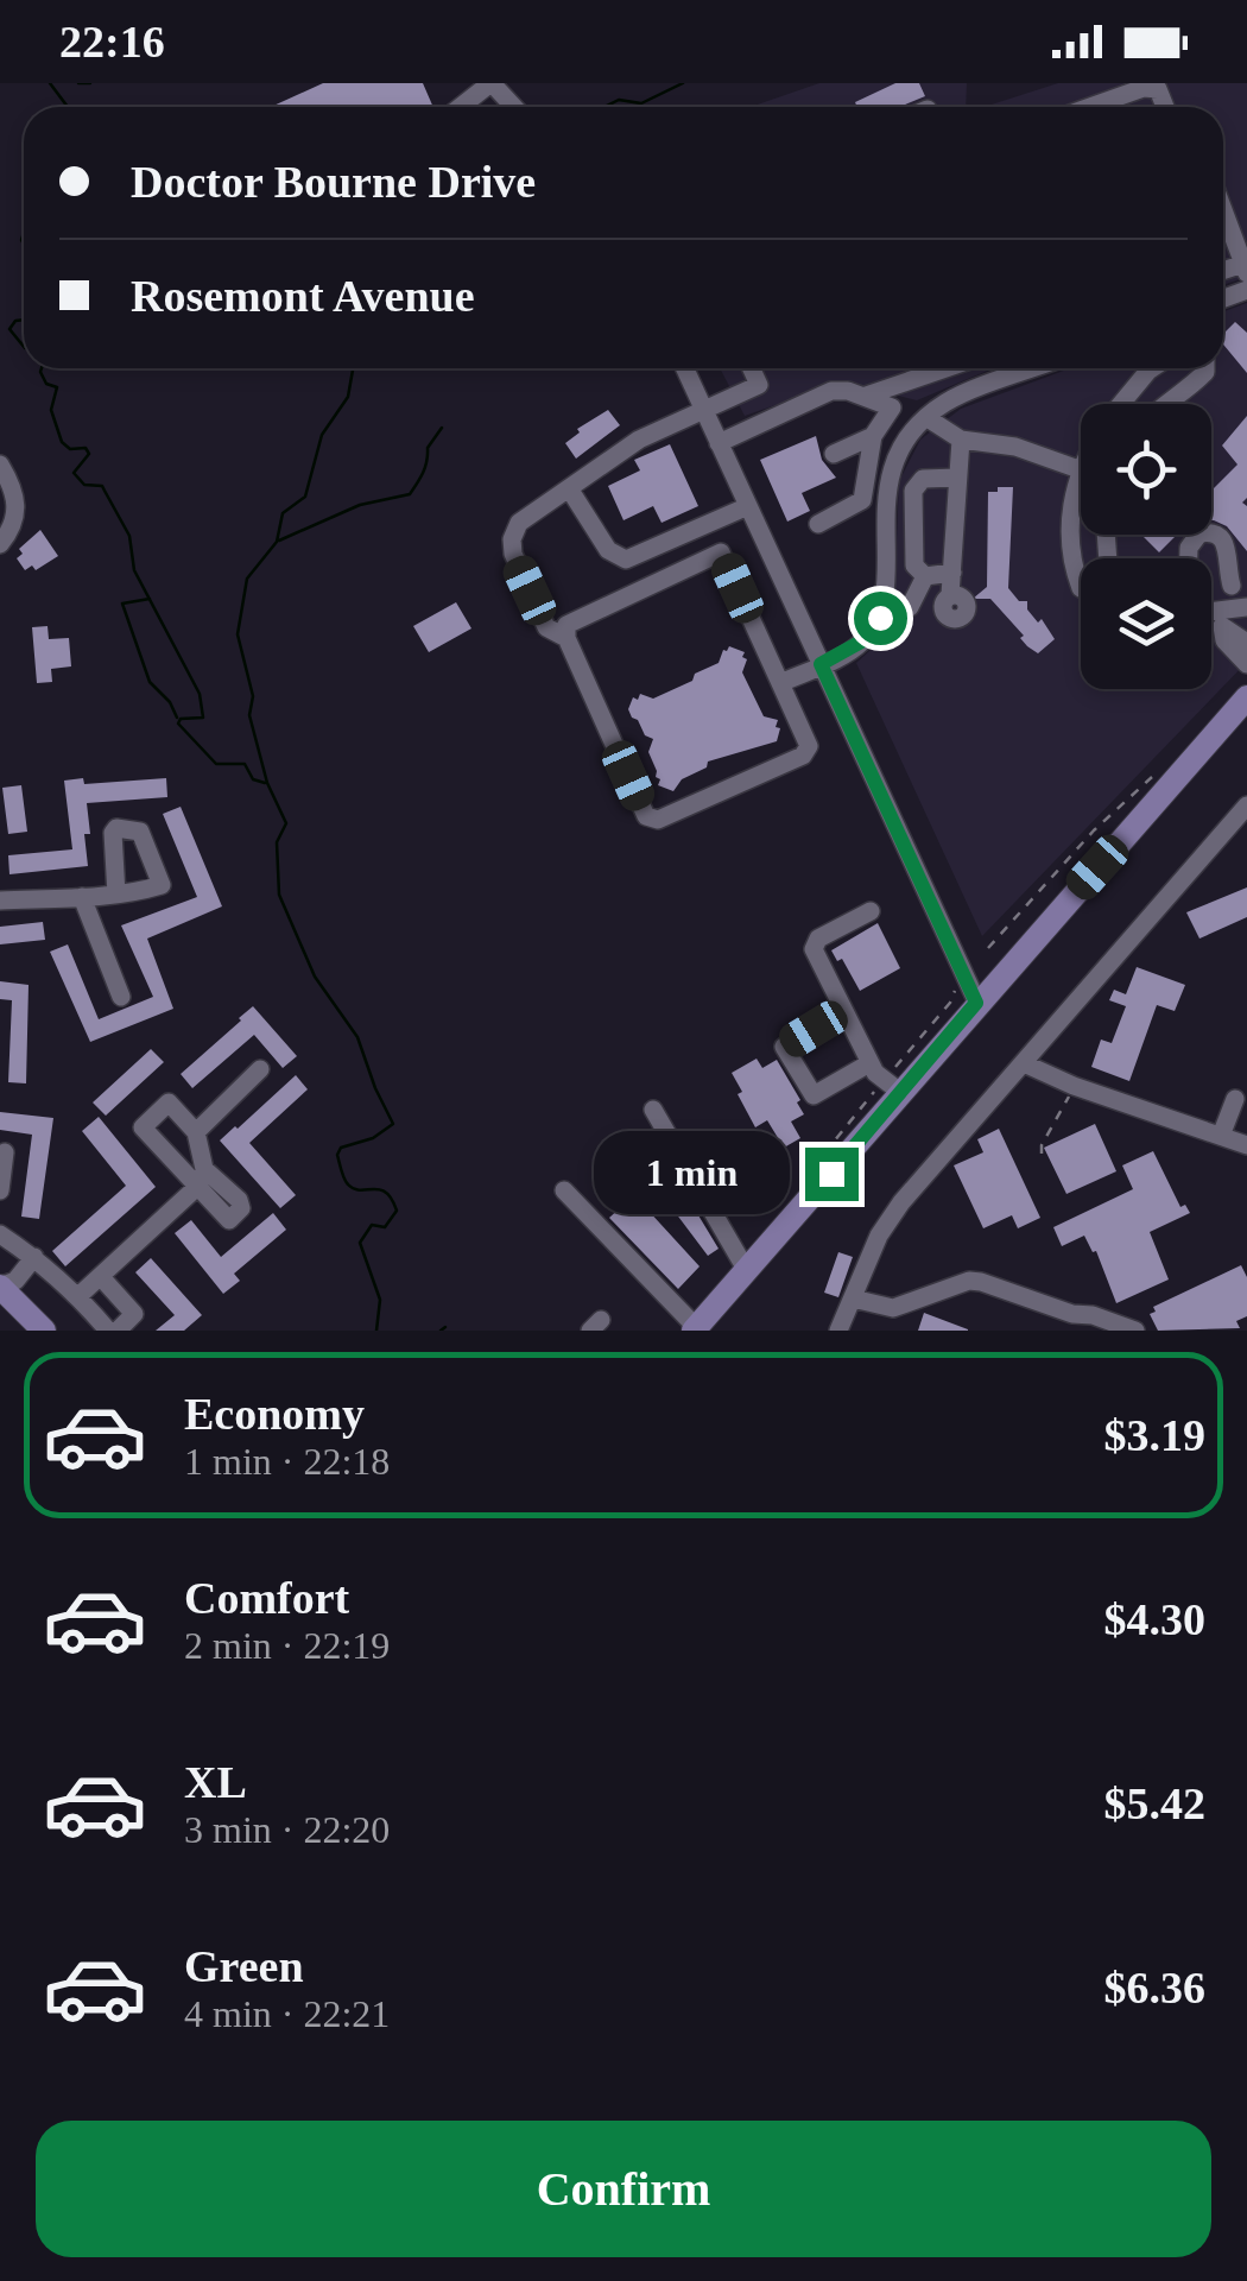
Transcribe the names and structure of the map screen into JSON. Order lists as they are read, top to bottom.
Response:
{
  "page": {
    "status": "22:16",
    "banner": ["Doctor Bourne Drive", "Rosemont Avenue"],
    "bubble": "1 min",
    "list": [
      {
        "name": "Economy",
        "note": "1 min · 22:18",
        "value": "$3.19"
      },
      {
        "name": "Comfort",
        "note": "2 min · 22:19",
        "value": "$4.30"
      },
      {
        "name": "XL",
        "note": "3 min · 22:20",
        "value": "$5.42"
      },
      {
        "name": "Green",
        "note": "4 min · 22:21",
        "value": "$6.36"
      }
    ],
    "buttons": "Confirm"
  }
}
